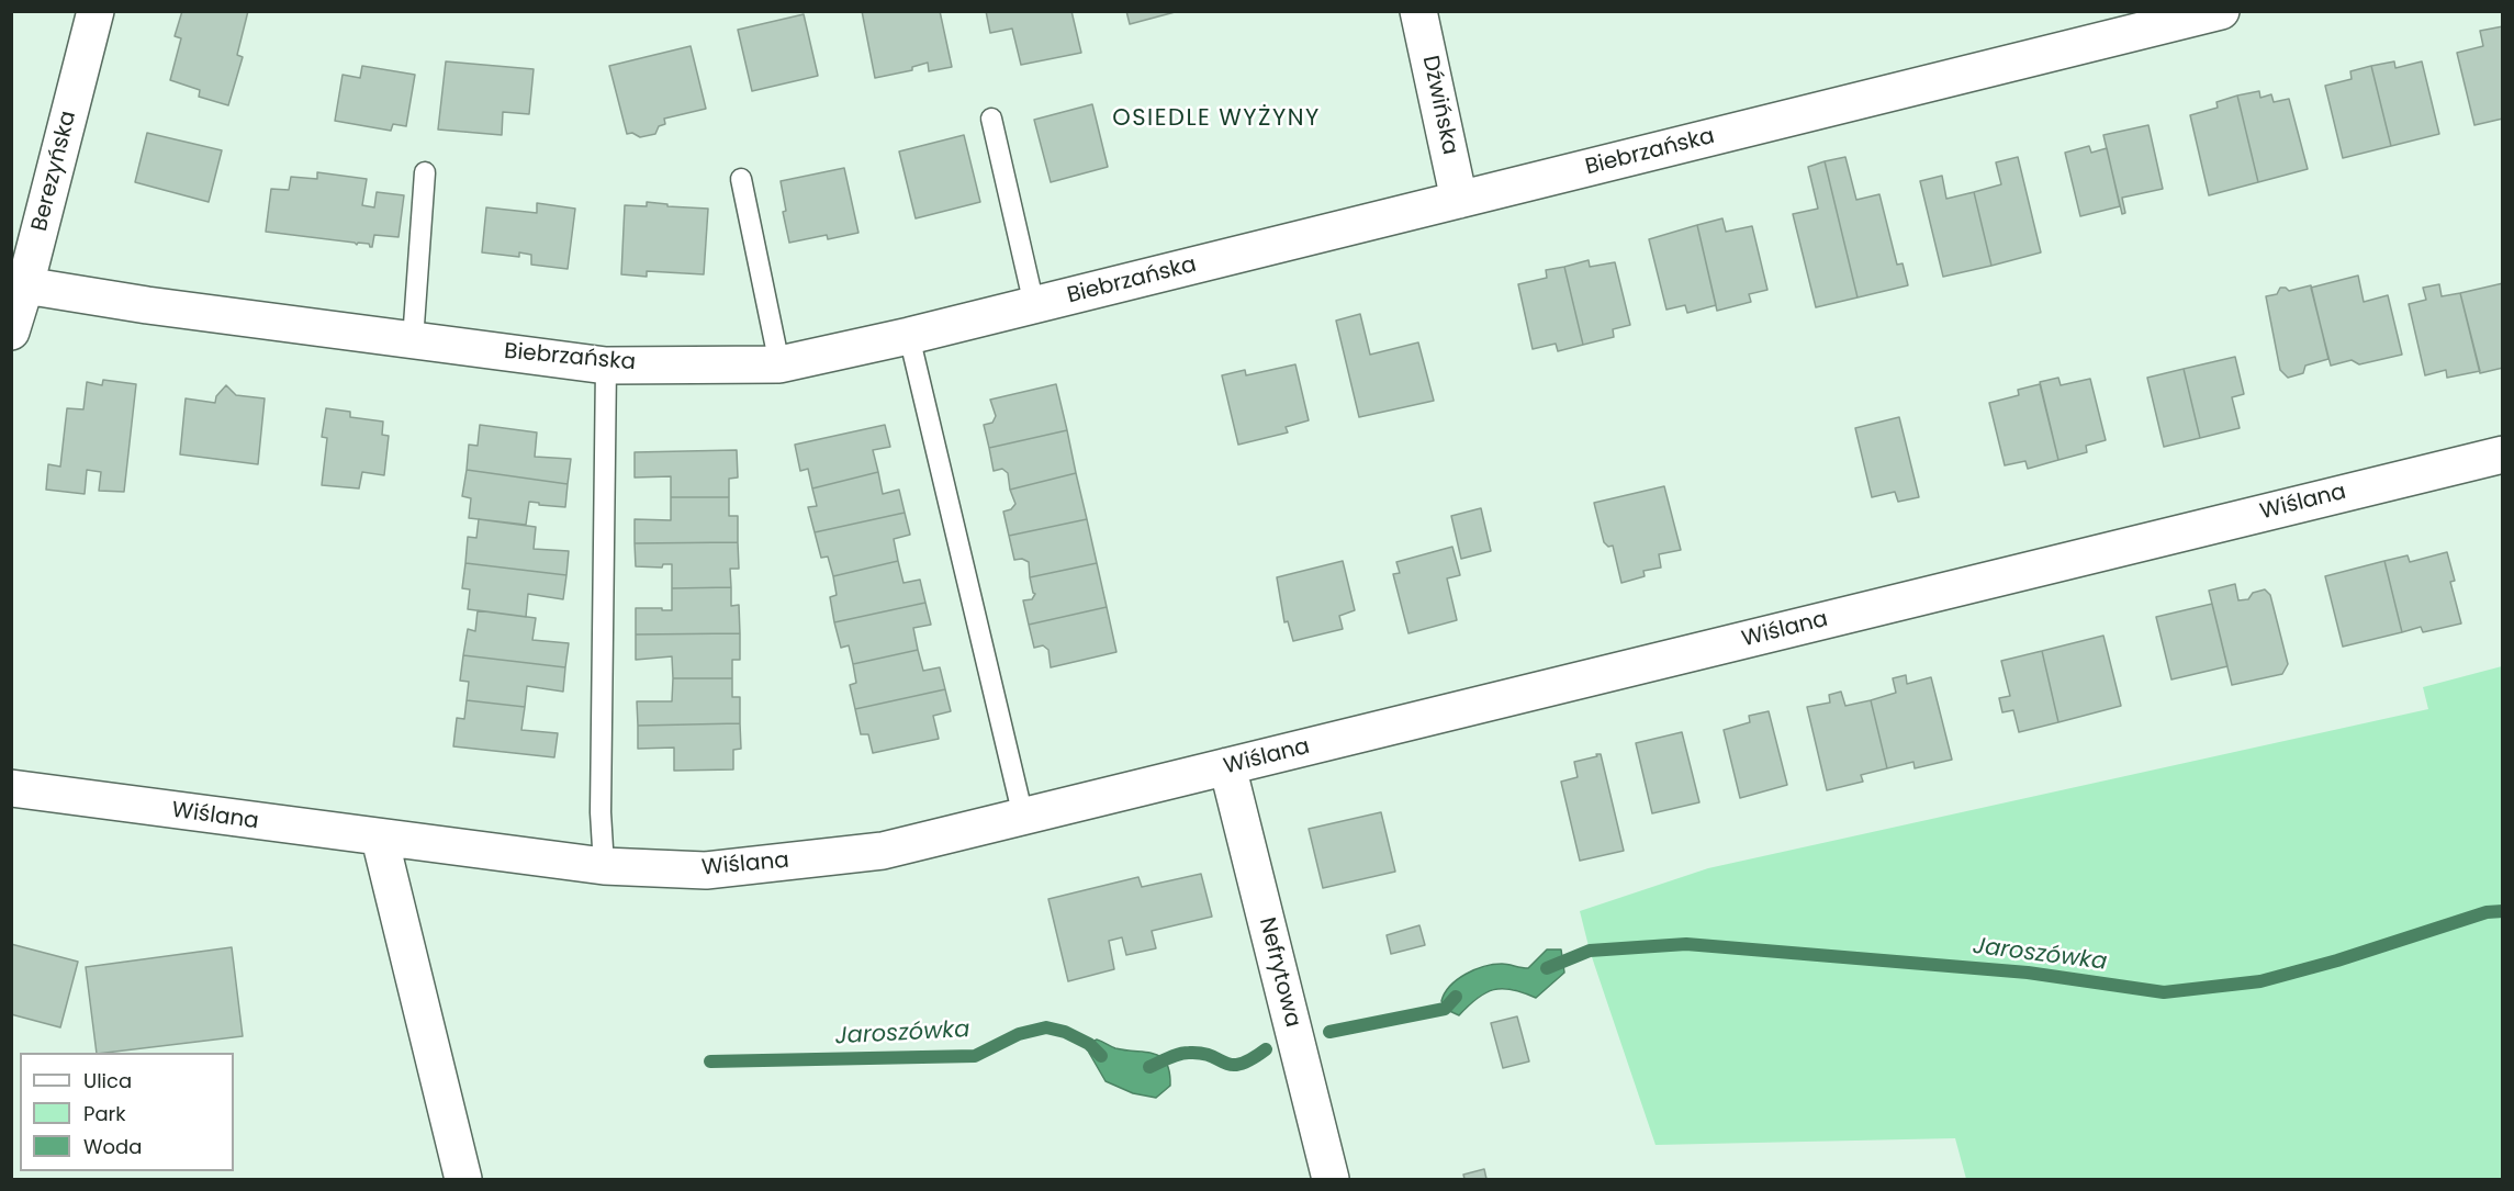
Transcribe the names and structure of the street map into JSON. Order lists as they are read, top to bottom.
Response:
{
  "streets": {
    "street": [
      "Dźwińska",
      "Biebrzańska",
      "Berezyńska",
      "Wiślana",
      "Nefrytowa"
    ]
  },
  "crossings": [
    ["Dźwińska", "Biebrzańska"],
    ["Biebrzańska", "Berezyńska"],
    ["Wiślana", "Nefrytowa"]
  ],
  "districts": ["OSIEDLE WYŻYNY"],
  "water": ["Jaroszówka"],
  "legend": ["Ulica", "Park", "Woda"]
}
